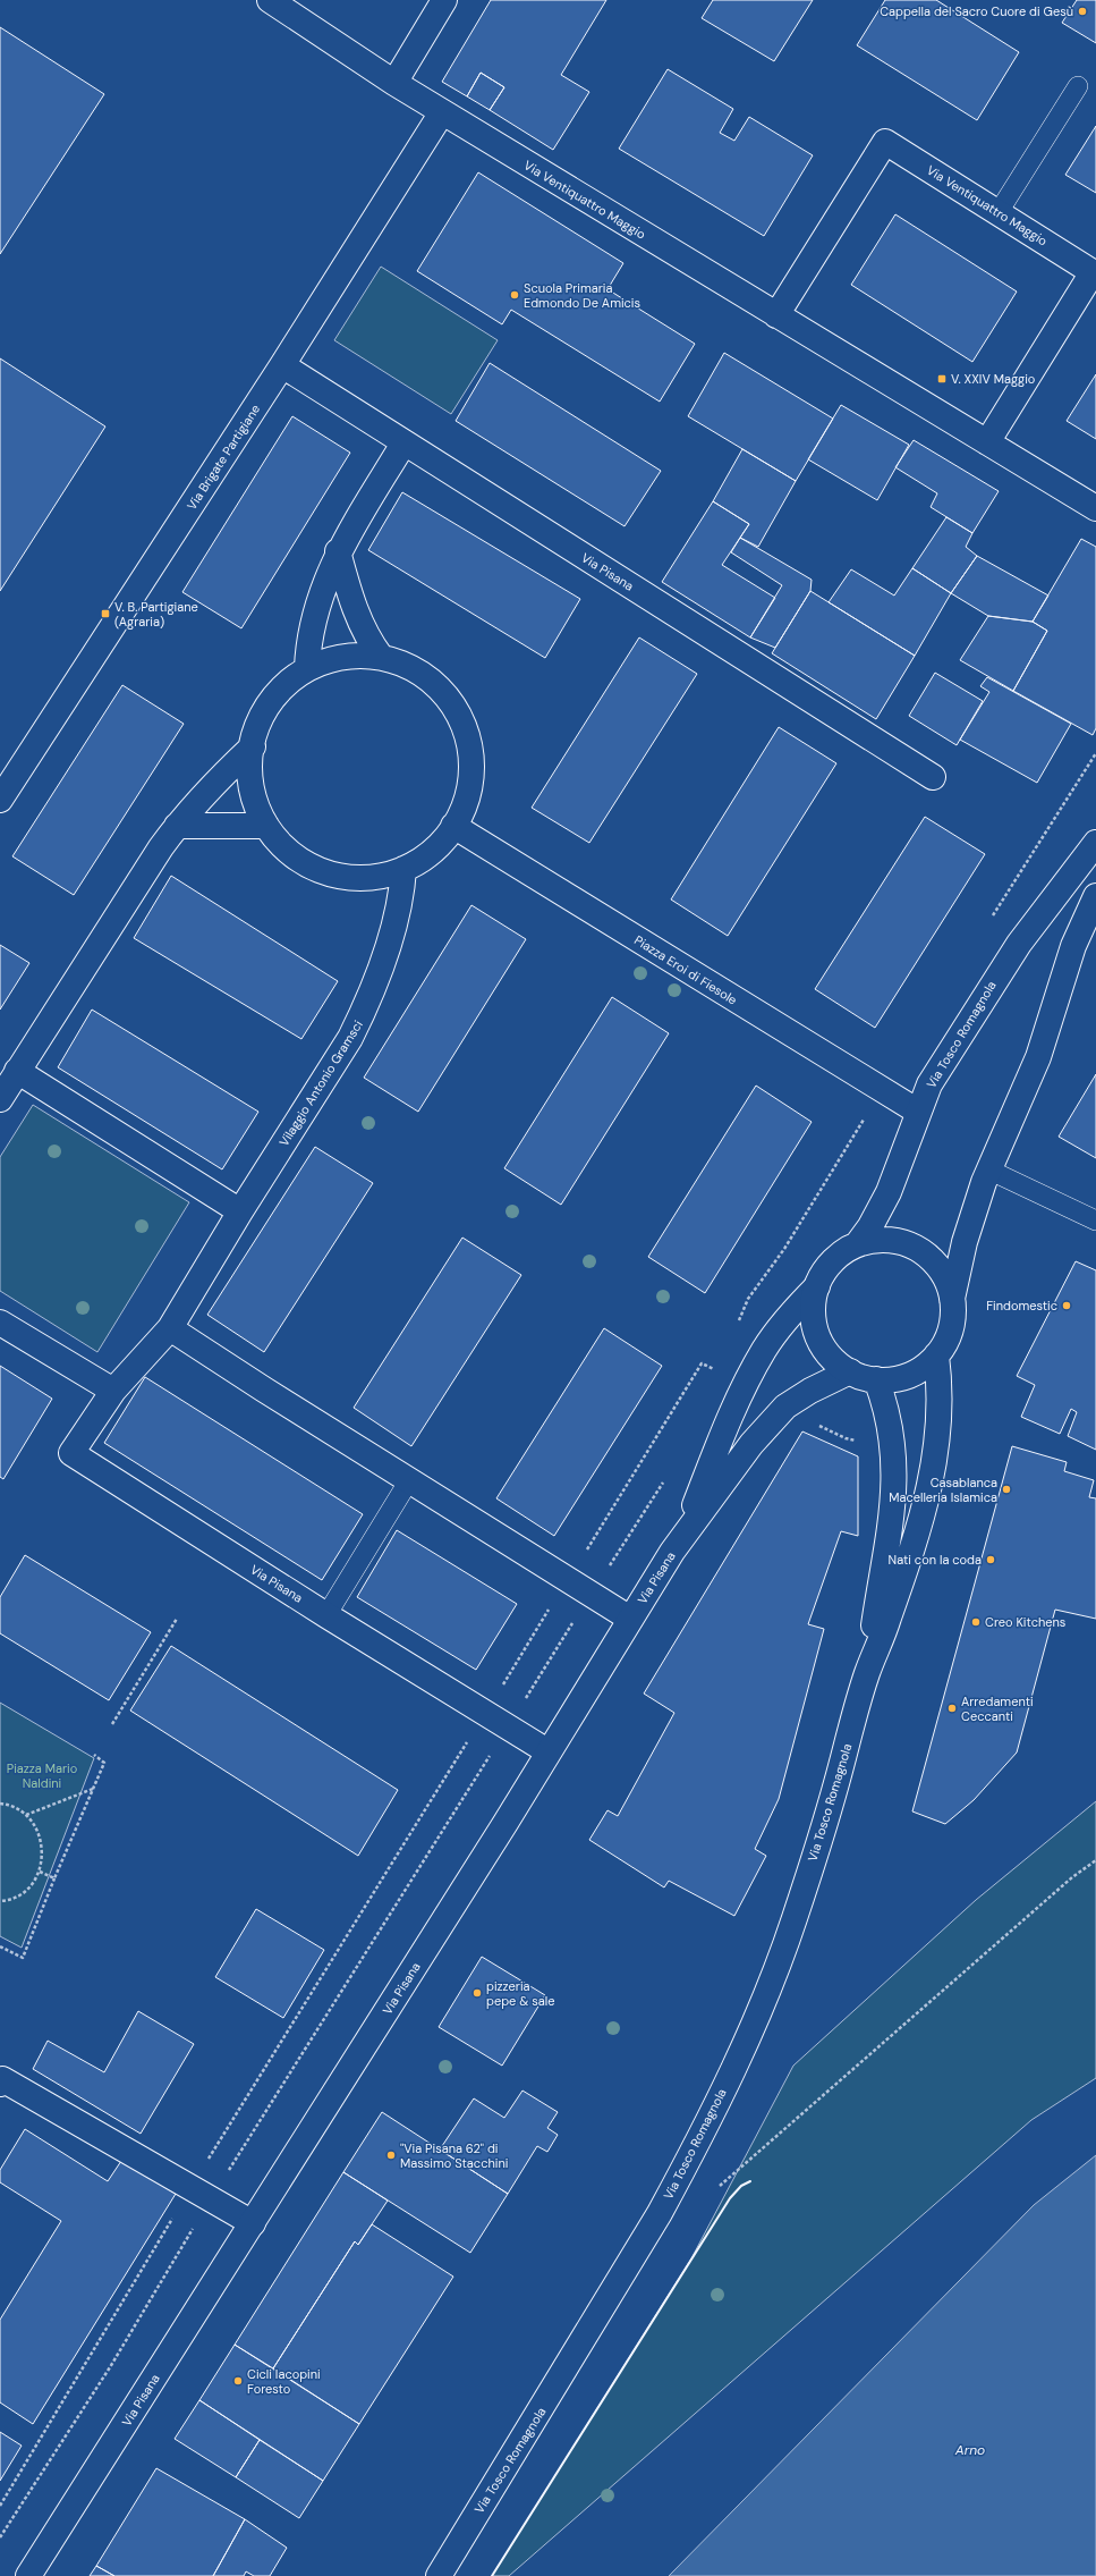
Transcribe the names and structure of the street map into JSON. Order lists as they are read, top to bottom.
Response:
{
  "streets": {
    "street": [
      "Via Ventiquattro Maggio",
      "Via Brigate Partigiane",
      "Via Pisana",
      "Piazza Eroi di Fiesole",
      "Via Tosco Romagnola",
      "Vilaggio Antonio Gramsci"
    ]
  },
  "crossings": [
    ["Via Ventiquattro Maggio", "Via Brigate Partigiane"],
    ["Via Brigate Partigiane", "Via Pisana"],
    ["Via Pisana", "Vilaggio Antonio Gramsci"],
    ["Piazza Eroi di Fiesole", "Via Tosco Romagnola"]
  ],
  "water": ["Arno"],
  "parks": ["Piazza Mario Naldini"],
  "places": {
    "other": [
      "Cappella del Sacro Cuore di Gesù",
      "Scuola Primaria Edmondo De Amicis",
      "Findomestic",
      "Casablanca Macelleria Islamica",
      "Nati con la coda",
      "Creo Kitchens",
      "Arredamenti Ceccanti",
      "pizzeria pepe & sale",
      "\"Via Pisana 62\" di Massimo Stacchini",
      "Cicli Iacopini Foresto"
    ],
    "transit": ["V. XXIV Maggio", "V. B. Partigiane (Agraria)"]
  }
}
